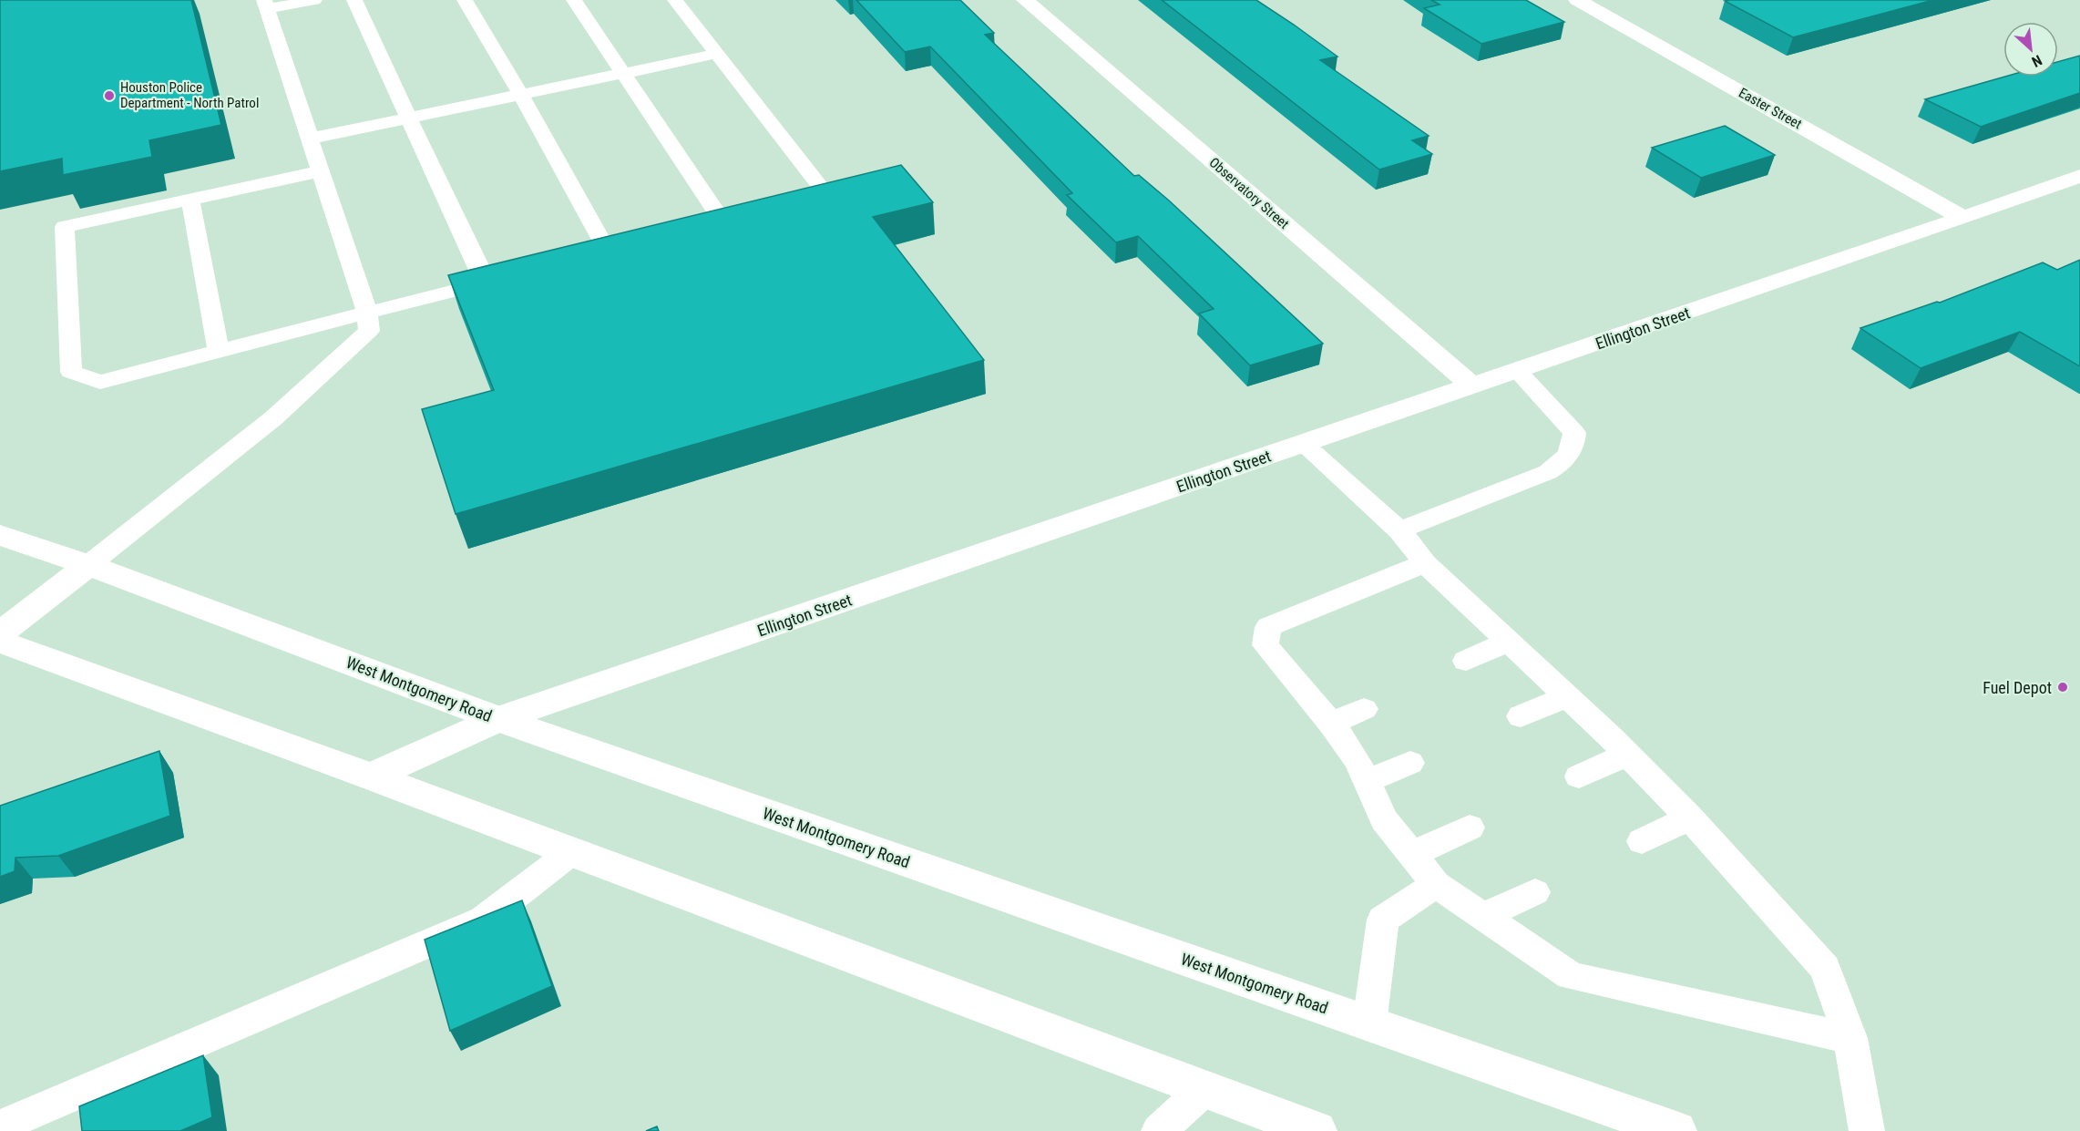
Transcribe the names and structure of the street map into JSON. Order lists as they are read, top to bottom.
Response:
{
  "streets": {
    "street": [
      "Easter Street",
      "Observatory Street",
      "Ellington Street",
      "West Montgomery Road"
    ]
  },
  "crossings": [
    ["Easter Street", "Ellington Street"],
    ["Observatory Street", "Ellington Street"],
    ["Ellington Street", "West Montgomery Road"]
  ],
  "places": ["Houston Police Department - North Patrol", "Fuel Depot"],
  "north": "bottom right"
}
